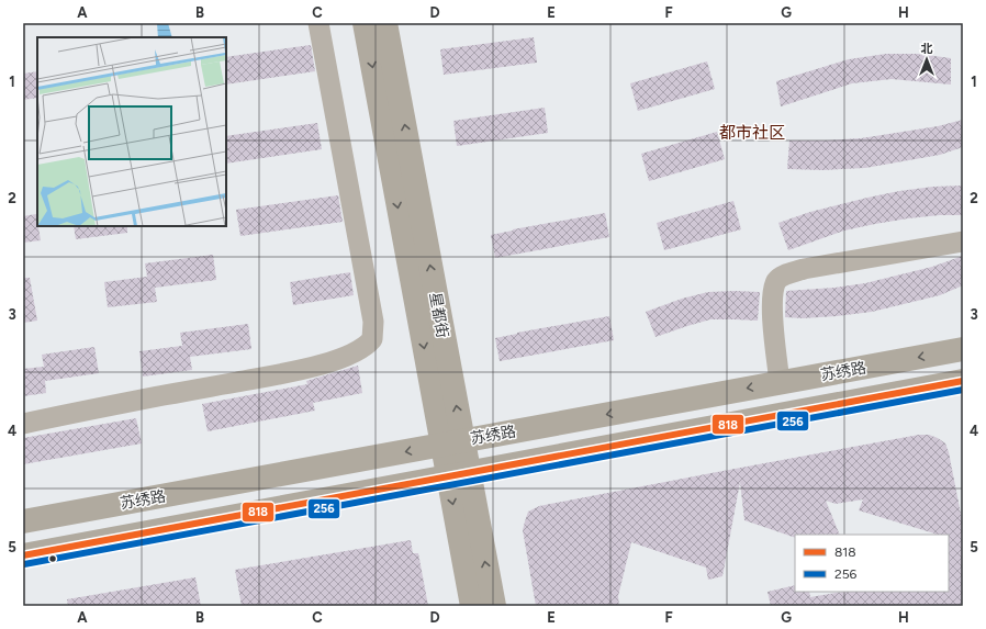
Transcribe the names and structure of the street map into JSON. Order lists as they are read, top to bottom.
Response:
{
  "streets": {
    "main road": ["星都街", "苏绣路"]
  },
  "crossings": [
    ["星都街", "苏绣路"]
  ],
  "districts": ["都市社区"],
  "lines": ["transit line 818", "transit line 256"],
  "legend": ["818", "256"],
  "north": "top",
  "grid": {
    "columns": [
      "A",
      "B",
      "C",
      "D",
      "E",
      "F",
      "G",
      "H"
    ],
    "rows": [
      "1",
      "2",
      "3",
      "4",
      "5"
    ]
  }
}
